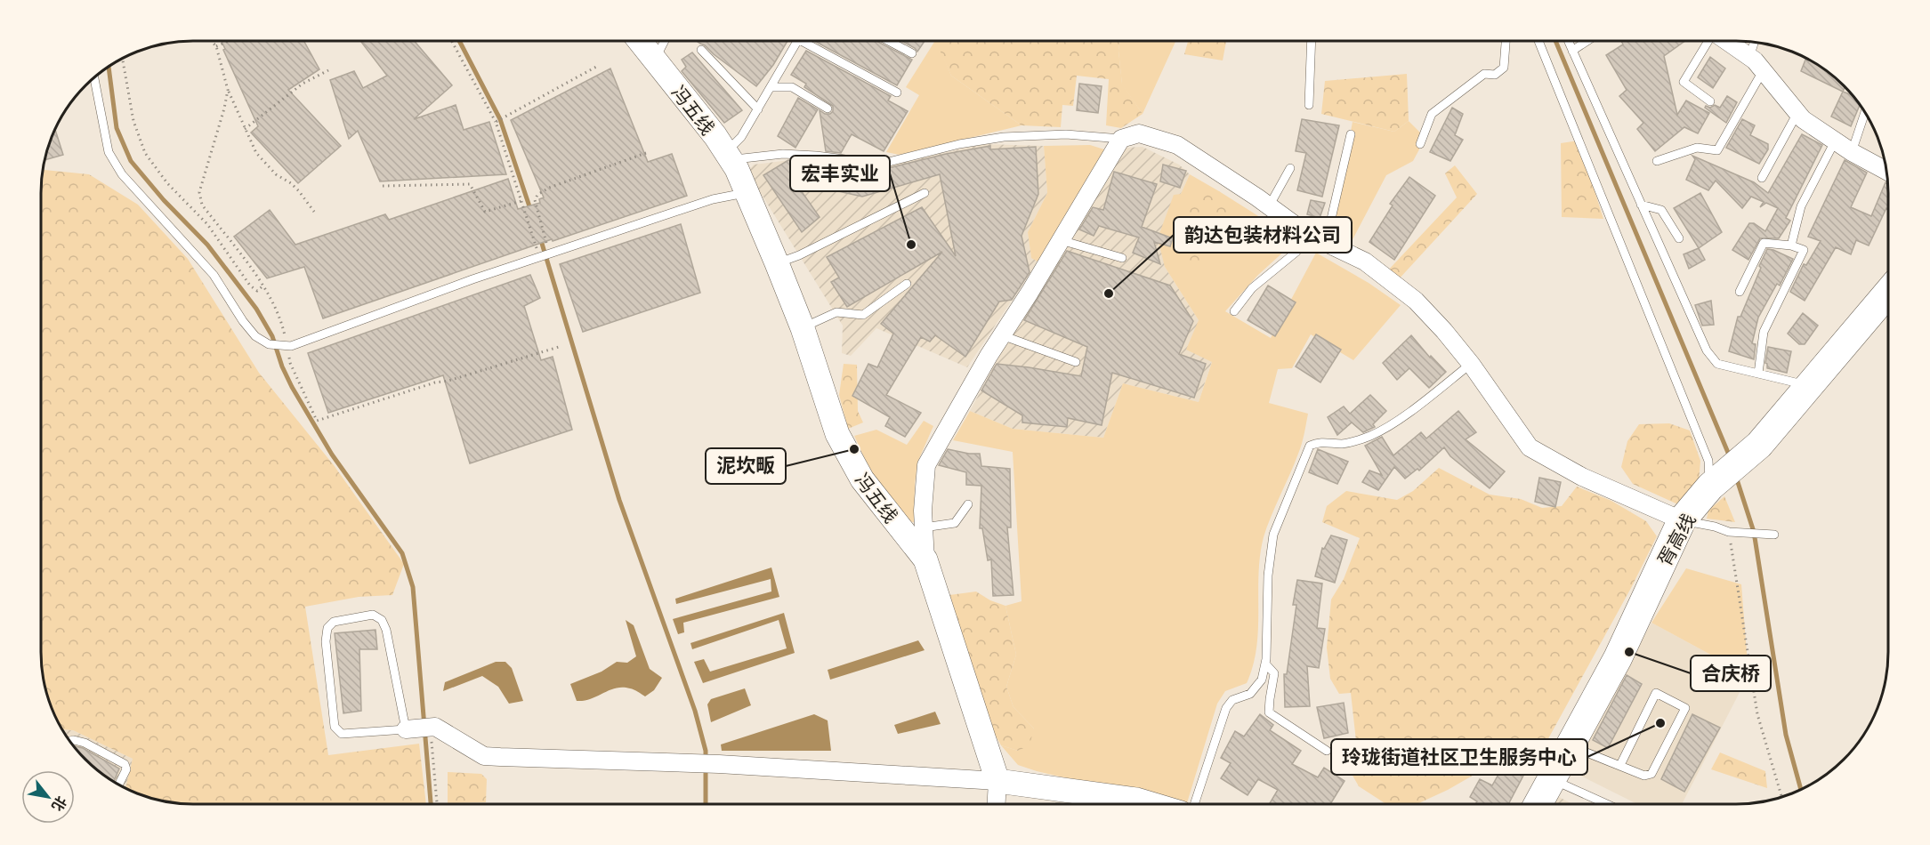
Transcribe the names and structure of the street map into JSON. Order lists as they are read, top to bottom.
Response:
{
  "streets": {
    "main road": ["胥高线"],
    "street": ["冯五线"]
  },
  "places": [
    "宏丰实业",
    "韵达包装材料公司",
    "泥坎畈",
    "合庆桥",
    "玲珑街道社区卫生服务中心"
  ],
  "north": "bottom right"
}
